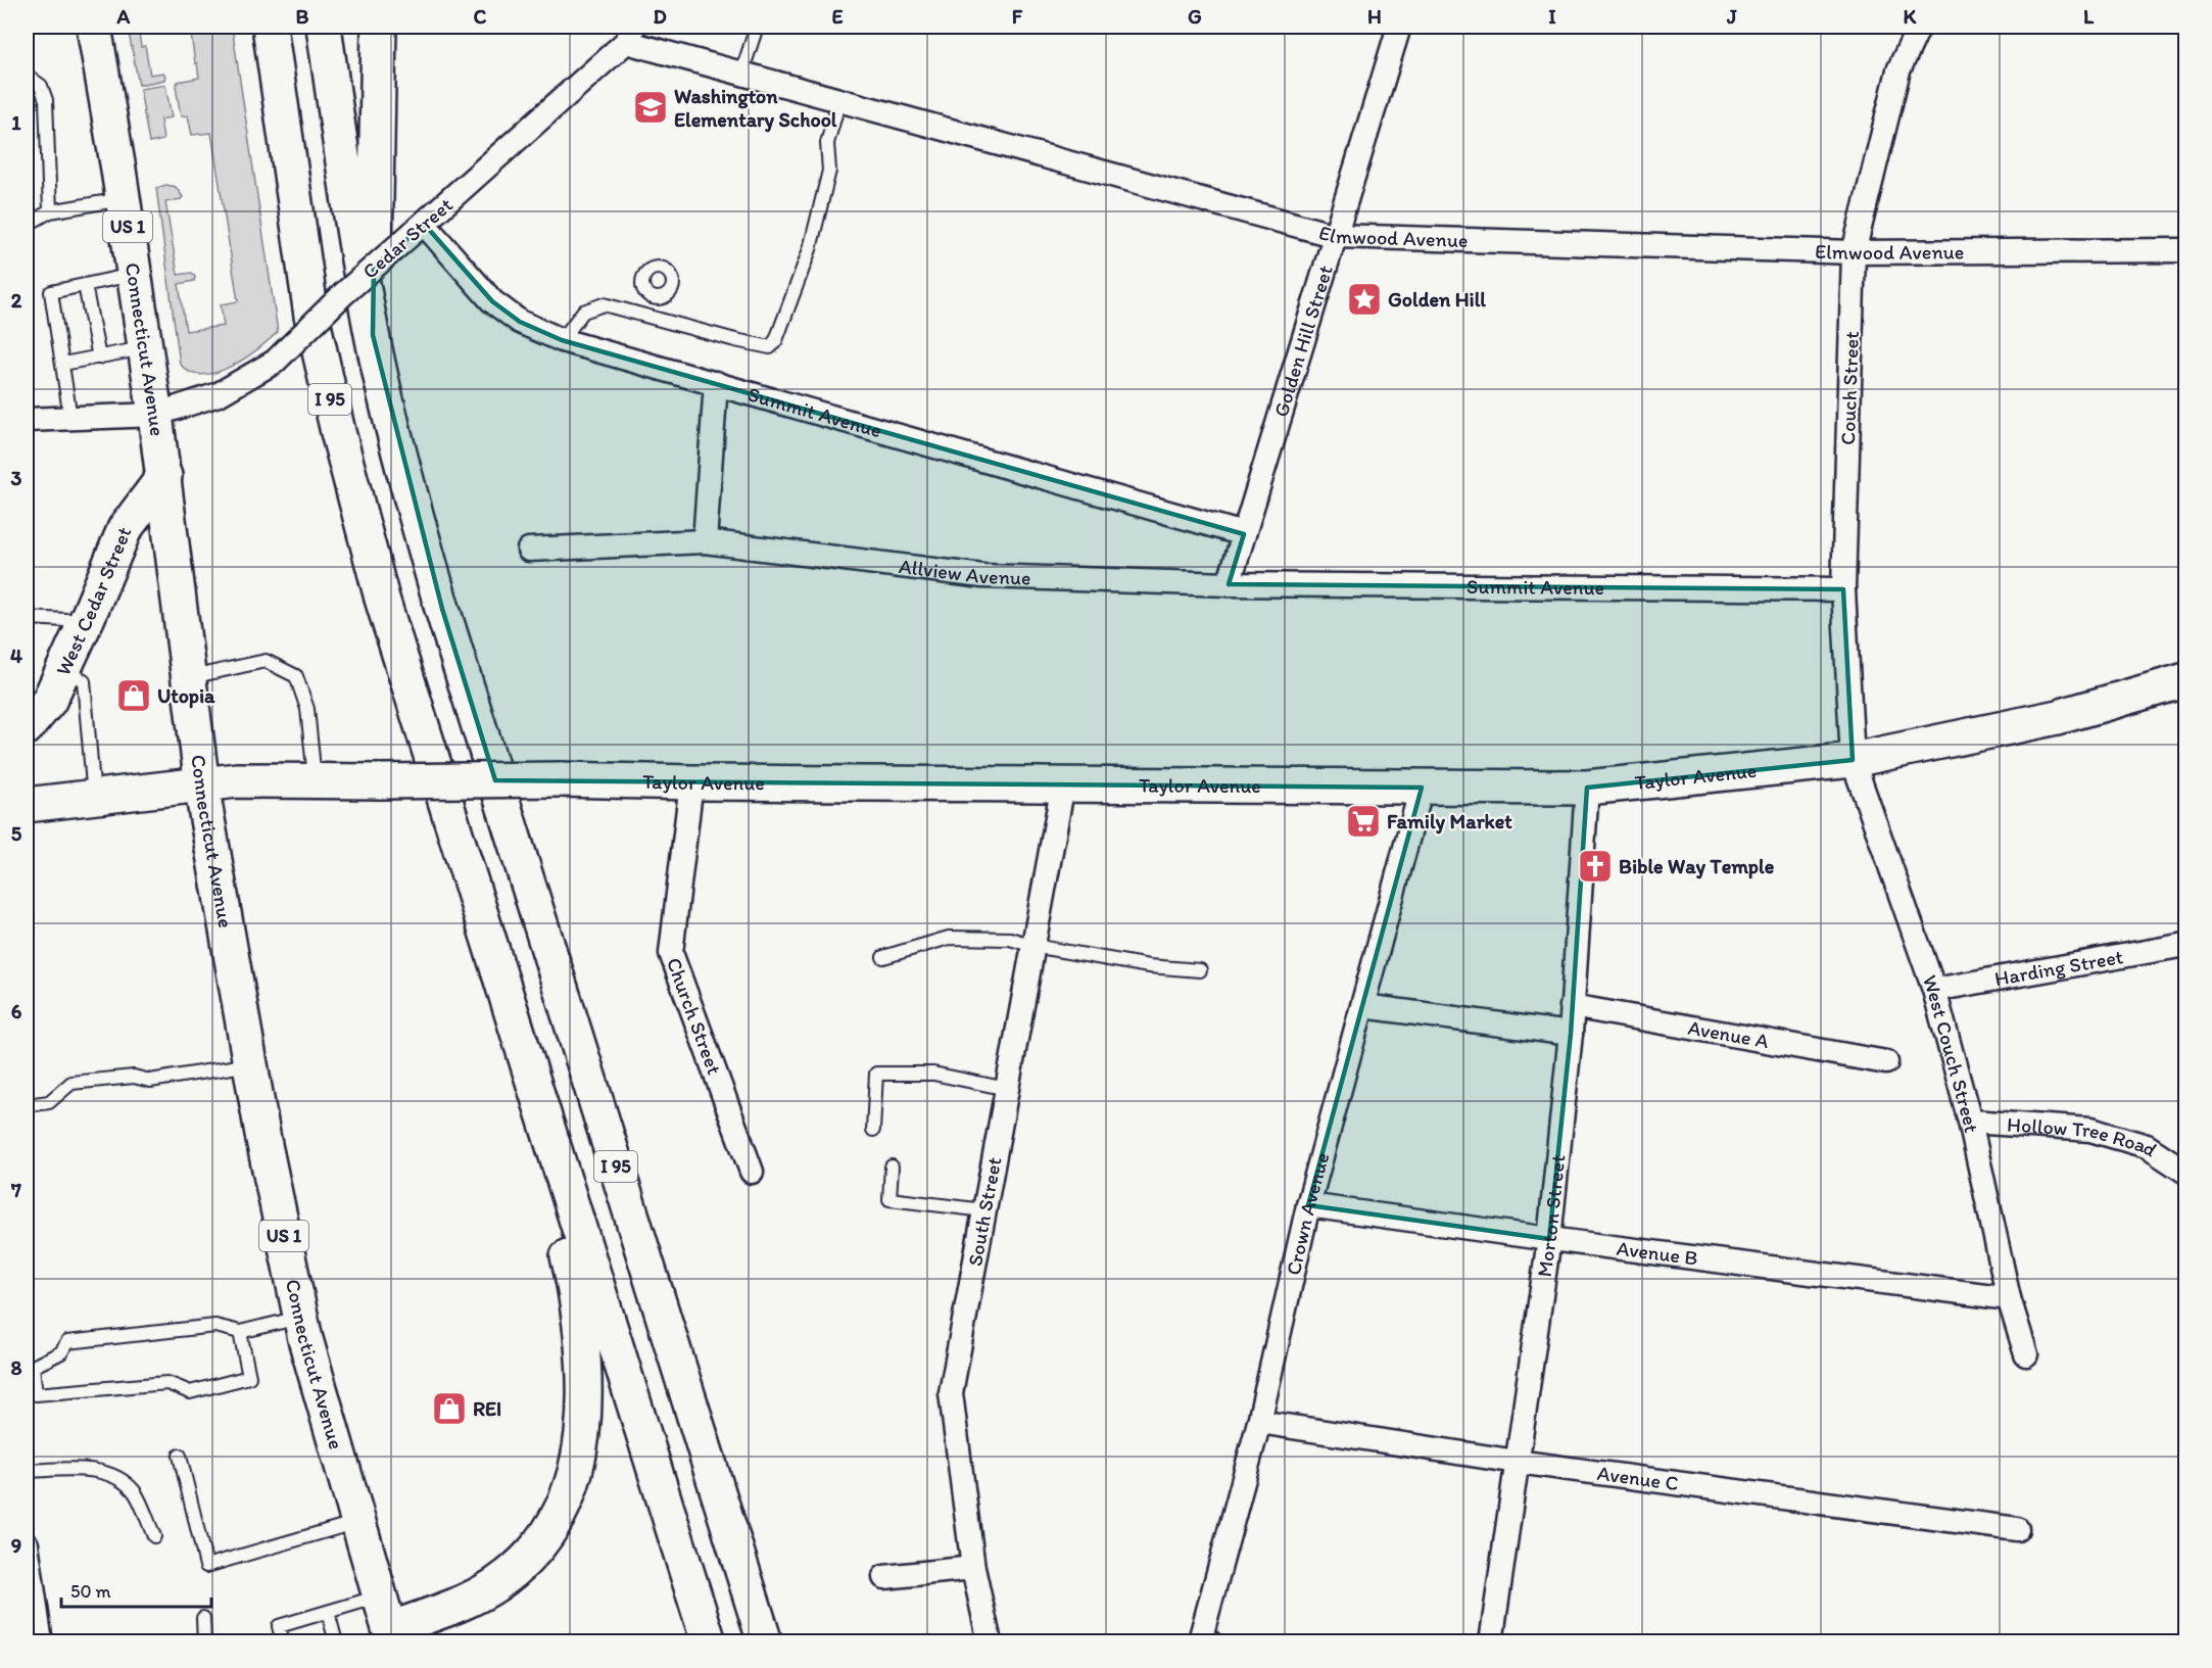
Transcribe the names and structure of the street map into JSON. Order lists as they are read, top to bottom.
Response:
{
  "streets": {
    "main road": [
      "US 1",
      "Connecticut Avenue",
      "I 95",
      "West Cedar Street",
      "Taylor Avenue"
    ],
    "street": [
      "Elmwood Avenue",
      "Cedar Street",
      "Golden Hill Street",
      "Couch Street",
      "Summit Avenue",
      "Allview Avenue",
      "Harding Street",
      "Church Street",
      "Avenue A",
      "West Couch Street",
      "Hollow Tree Road",
      "South Street",
      "Crown Avenue",
      "Morton Street",
      "Avenue B",
      "Avenue C"
    ]
  },
  "crossings": [
    ["Elmwood Avenue", "Cedar Street"],
    ["Elmwood Avenue", "Golden Hill Street"],
    ["Elmwood Avenue", "Couch Street"],
    ["Cedar Street", "Connecticut Avenue"],
    ["Cedar Street", "Summit Avenue"],
    ["Golden Hill Street", "Summit Avenue"],
    ["Golden Hill Street", "Allview Avenue"],
    ["Connecticut Avenue", "West Cedar Street"],
    ["Connecticut Avenue", "Taylor Avenue"],
    ["Couch Street", "Summit Avenue"],
    ["Couch Street", "Taylor Avenue"],
    ["Couch Street", "West Couch Street"],
    ["Summit Avenue", "Allview Avenue"],
    ["Taylor Avenue", "Church Street"],
    ["Taylor Avenue", "West Couch Street"],
    ["Taylor Avenue", "South Street"],
    ["Taylor Avenue", "Crown Avenue"],
    ["Taylor Avenue", "Morton Street"],
    ["Harding Street", "West Couch Street"],
    ["Avenue A", "Morton Street"],
    ["West Couch Street", "Hollow Tree Road"],
    ["West Couch Street", "Avenue B"],
    ["Crown Avenue", "Avenue B"],
    ["Crown Avenue", "Avenue C"],
    ["Morton Street", "Avenue B"],
    ["Morton Street", "Avenue C"]
  ],
  "places": {
    "school or university": ["Washington Elementary School"],
    "place": ["Golden Hill"],
    "shop": ["Utopia", "REI"],
    "supermarket": ["Family Market"],
    "church": ["Bible Way Temple"]
  },
  "scale_bar": "50 m",
  "grid": {
    "columns": [
      "A",
      "B",
      "C",
      "D",
      "E",
      "F",
      "G",
      "H",
      "I",
      "J",
      "K",
      "L"
    ],
    "rows": [
      "1",
      "2",
      "3",
      "4",
      "5",
      "6",
      "7",
      "8",
      "9"
    ]
  }
}
